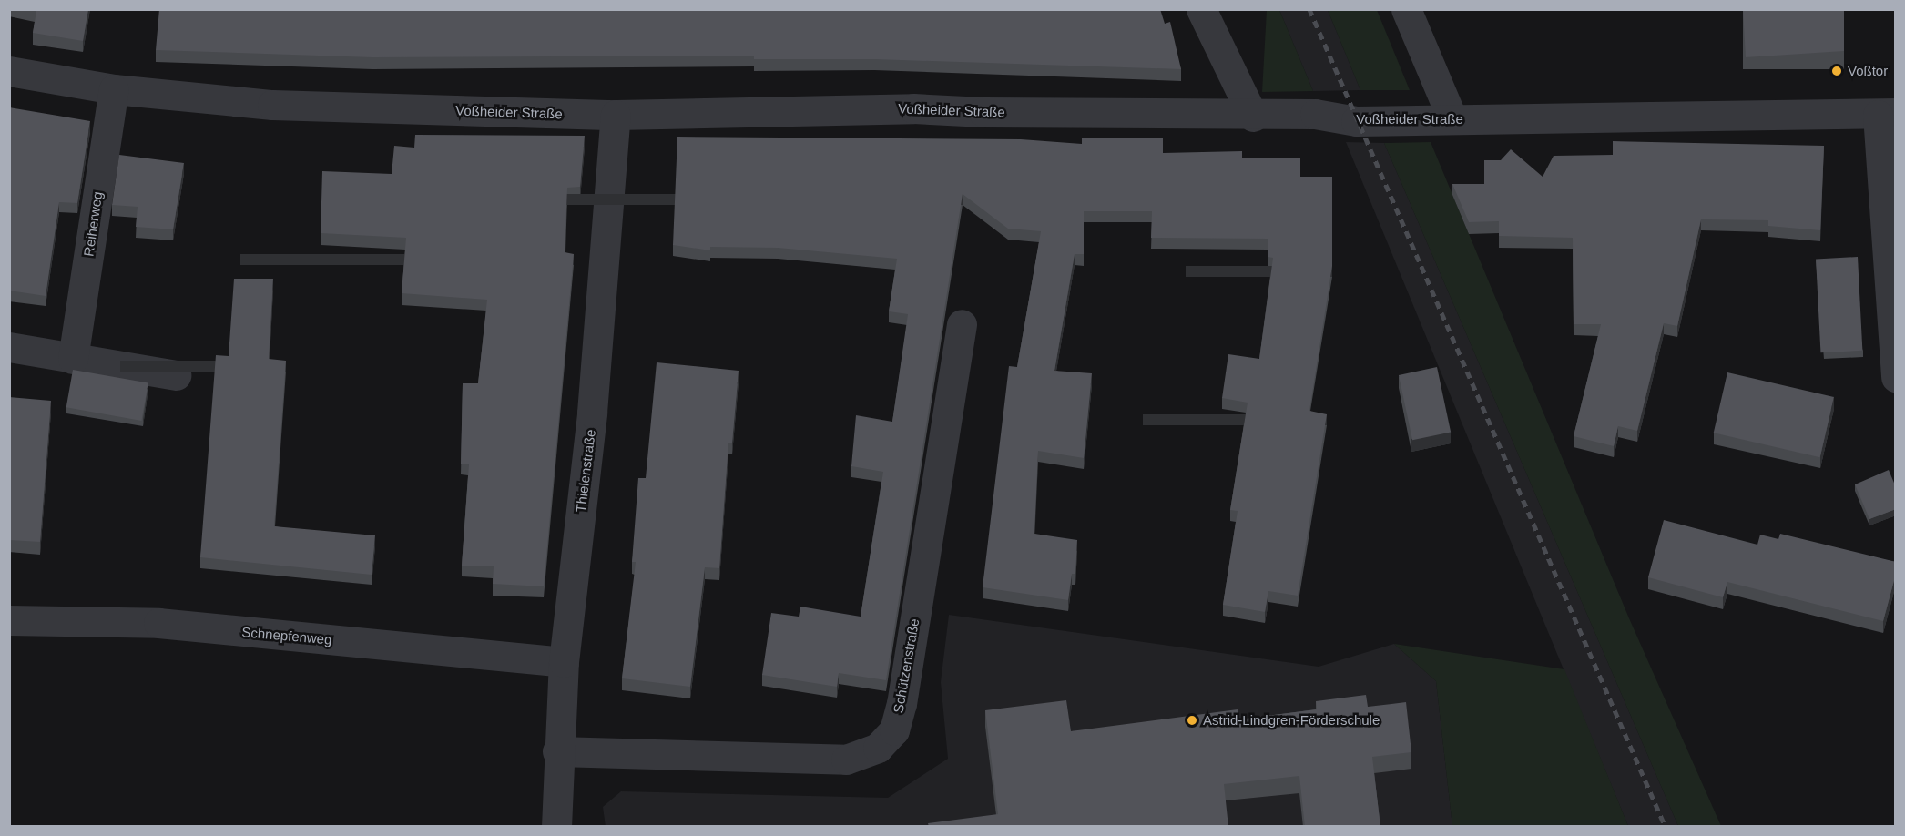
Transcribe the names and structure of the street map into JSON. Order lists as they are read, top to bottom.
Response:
{
  "streets": {
    "street": [
      "Voßheider Straße",
      "Reiherweg",
      "Thielenstraße",
      "Schnepfenweg",
      "Schützenstraße"
    ]
  },
  "crossings": [
    ["Voßheider Straße", "Reiherweg"],
    ["Voßheider Straße", "Thielenstraße"],
    ["Thielenstraße", "Schnepfenweg"],
    ["Thielenstraße", "Schützenstraße"]
  ],
  "places": ["Voßtor", "Astrid-Lindgren-Förderschule"]
}
